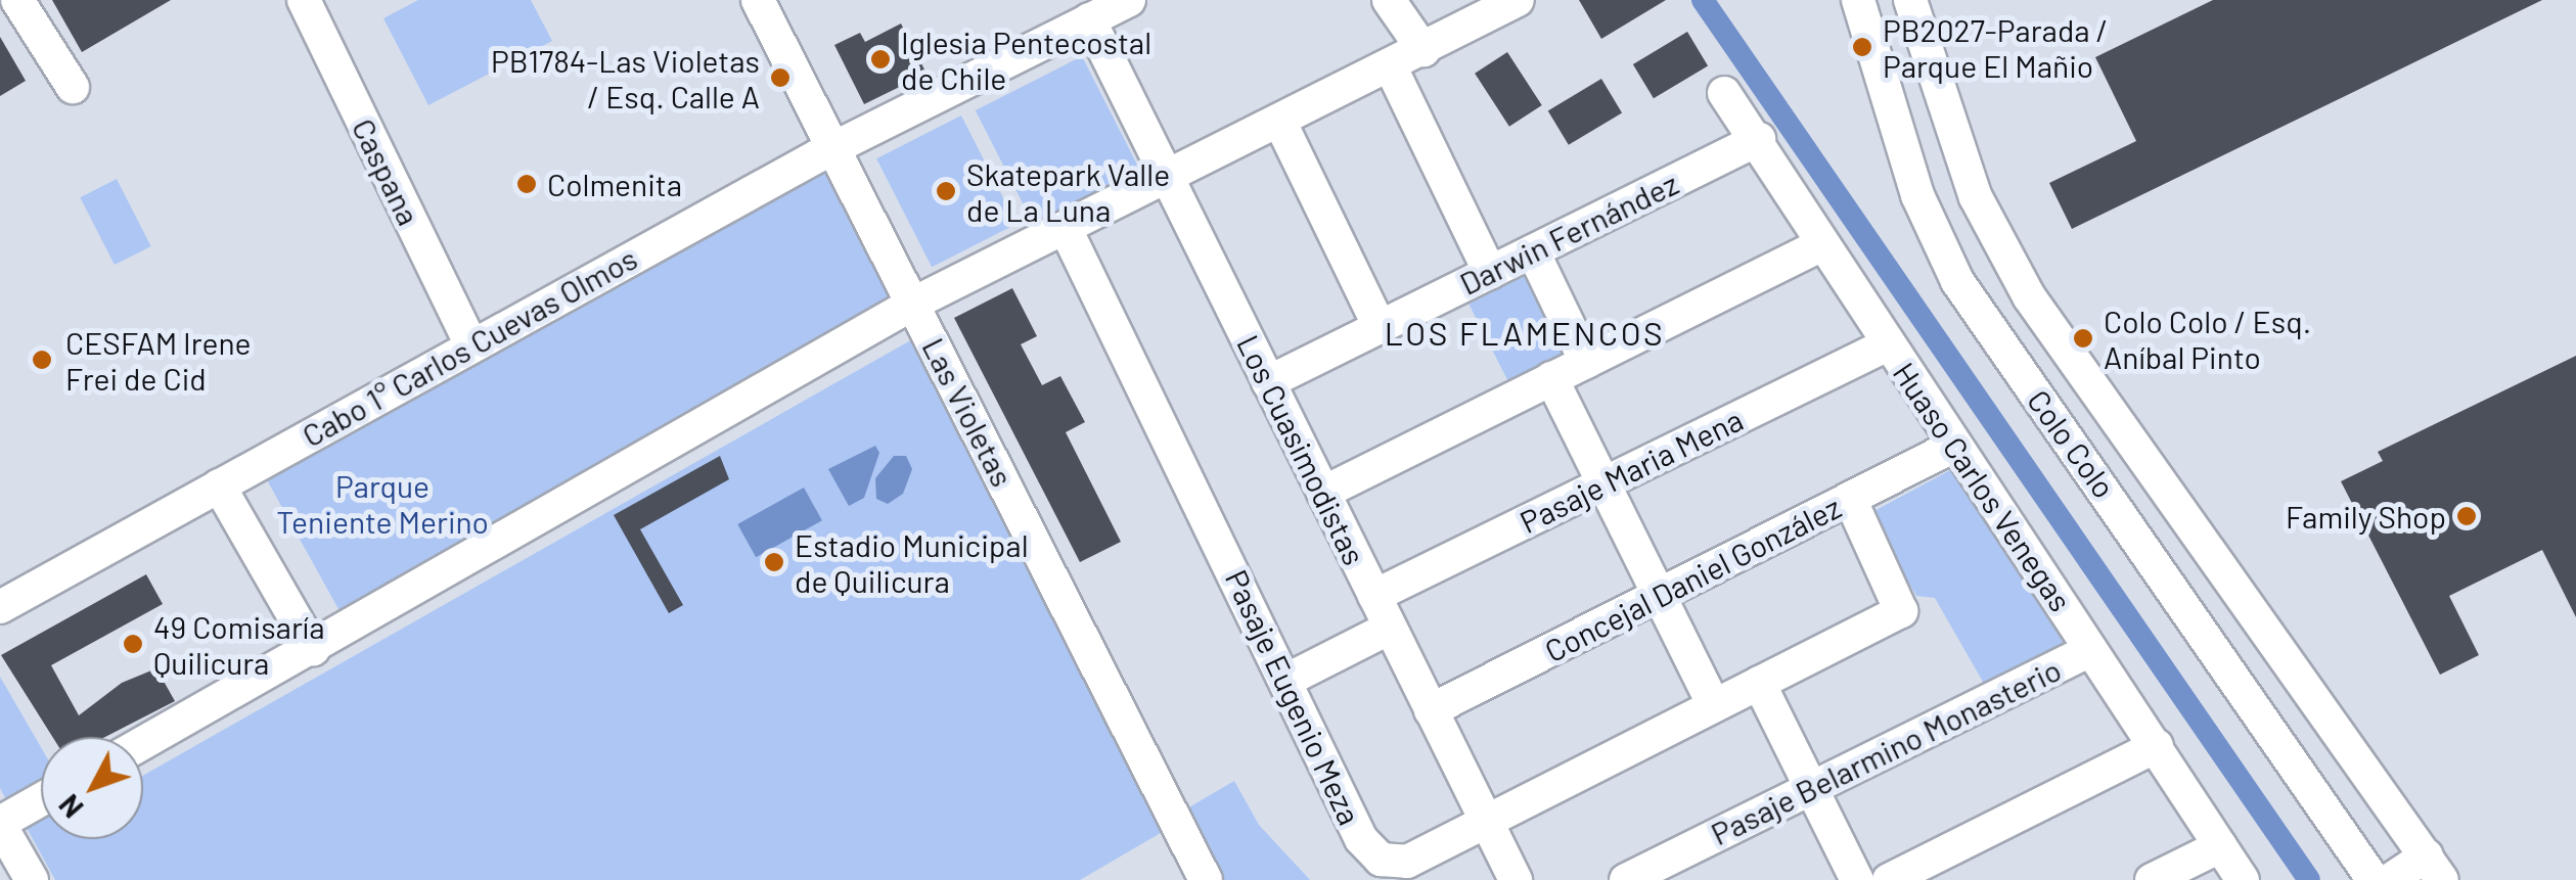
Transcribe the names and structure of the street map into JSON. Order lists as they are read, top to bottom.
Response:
{
  "streets": {
    "street": [
      "Caspana",
      "Darwin Fernández",
      "Cabo 1° Carlos Cuevas Olmos",
      "Las Violetas",
      "Colo Colo",
      "Los Cuasimodistas",
      "Pasaje Maria Mena",
      "Huaso Carlos Venegas",
      "Concejal Daniel González",
      "Pasaje Eugenio Meza",
      "Pasaje Belarmino Monasterio"
    ]
  },
  "crossings": [
    ["Caspana", "Cabo 1° Carlos Cuevas Olmos"],
    ["Darwin Fernández", "Los Cuasimodistas"],
    ["Darwin Fernández", "Huaso Carlos Venegas"],
    ["Cabo 1° Carlos Cuevas Olmos", "Las Violetas"],
    ["Cabo 1° Carlos Cuevas Olmos", "Los Cuasimodistas"],
    ["Los Cuasimodistas", "Pasaje Maria Mena"],
    ["Los Cuasimodistas", "Concejal Daniel González"],
    ["Los Cuasimodistas", "Pasaje Eugenio Meza"],
    ["Pasaje Maria Mena", "Huaso Carlos Venegas"],
    ["Huaso Carlos Venegas", "Concejal Daniel González"],
    ["Huaso Carlos Venegas", "Pasaje Belarmino Monasterio"],
    ["Concejal Daniel González", "Pasaje Eugenio Meza"]
  ],
  "districts": ["LOS FLAMENCOS"],
  "parks": ["Parque Teniente Merino"],
  "places": [
    "PB2027-Parada / Parque El Mañio",
    "Iglesia Pentecostal de Chile",
    "PB1784-Las Violetas / Esq. Calle A",
    "Colmenita",
    "Skatepark Valle de La Luna",
    "Colo Colo / Esq. Aníbal Pinto",
    "CESFAM Irene Frei de Cid",
    "Family Shop",
    "Estadio Municipal de Quilicura",
    "49 Comisaría Quilicura"
  ],
  "north": "bottom left"
}
